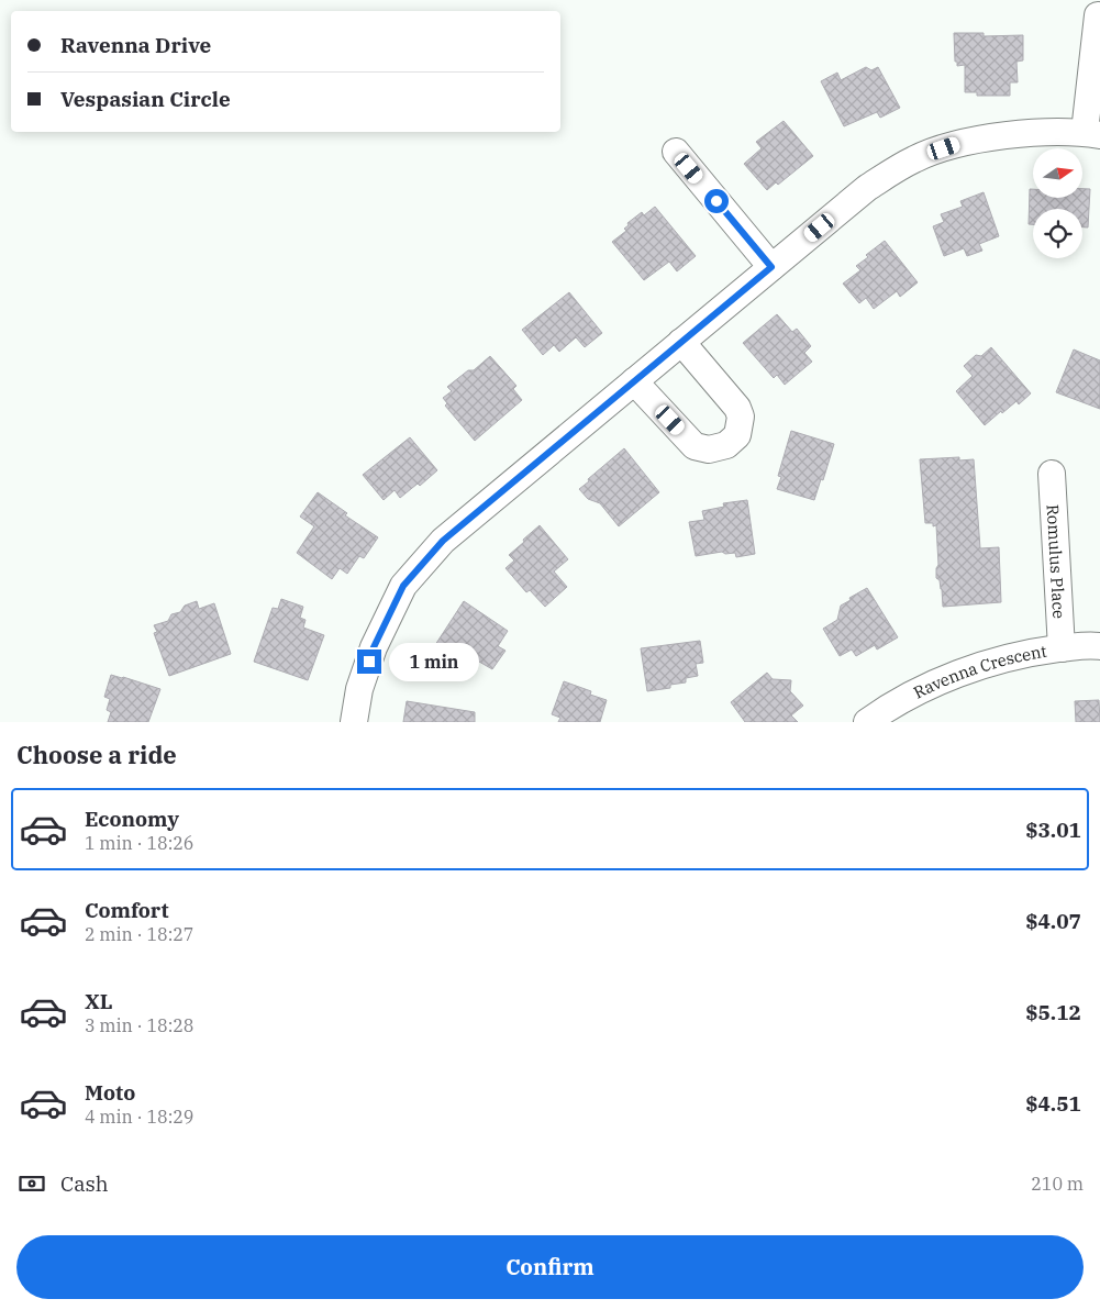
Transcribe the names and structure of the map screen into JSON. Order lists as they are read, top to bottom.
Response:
{
  "streets": {
    "street": ["Romulus Place", "Ravenna Crescent"]
  },
  "crossings": [
    ["Romulus Place", "Ravenna Crescent"]
  ],
  "north": "right",
  "page": {
    "banner": ["Ravenna Drive", "Vespasian Circle"],
    "bubble": "1 min",
    "heading": "Choose a ride",
    "list": [
      {
        "name": "Economy",
        "note": "1 min · 18:26",
        "value": "$3.01"
      },
      {
        "name": "Comfort",
        "note": "2 min · 18:27",
        "value": "$4.07"
      },
      {
        "name": "XL",
        "note": "3 min · 18:28",
        "value": "$5.12"
      },
      {
        "name": "Moto",
        "note": "4 min · 18:29",
        "value": "$4.51"
      }
    ],
    "pay": ["Cash", "210 m"],
    "buttons": "Confirm"
  }
}
